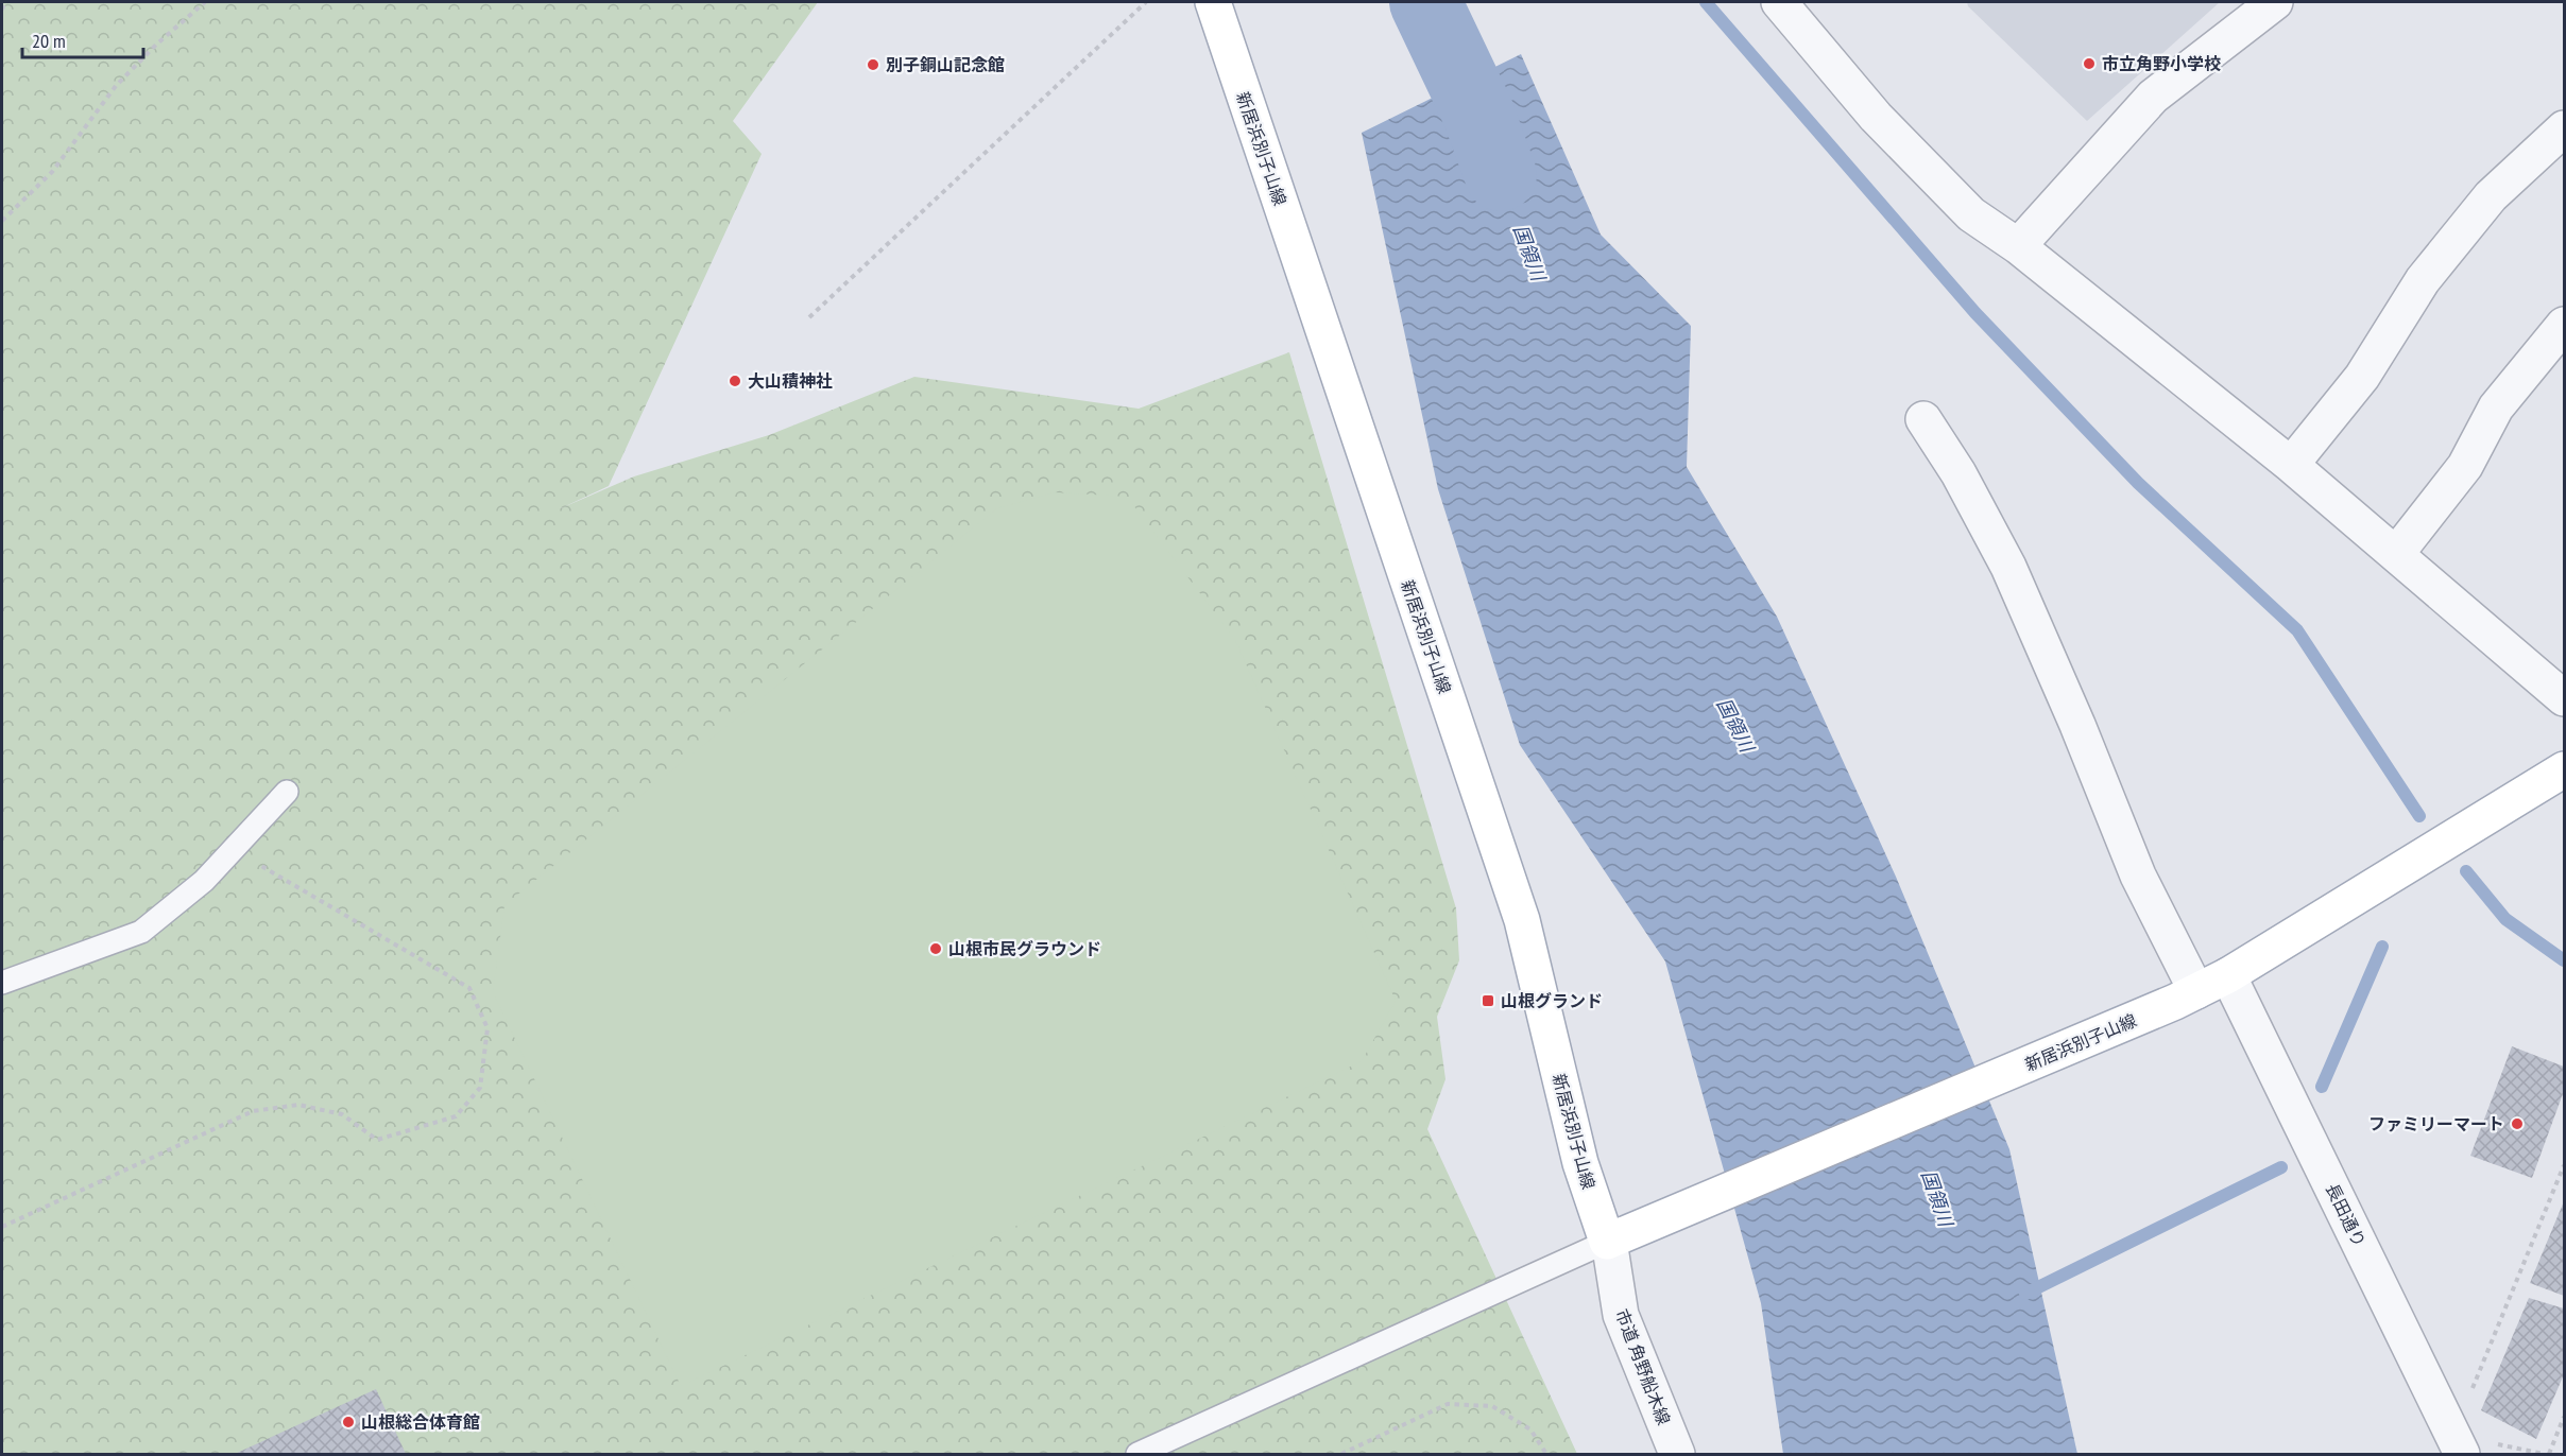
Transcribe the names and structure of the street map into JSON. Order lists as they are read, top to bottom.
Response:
{
  "streets": {
    "main road": ["新居浜別子山線"],
    "street": ["長田通り", "市道 角野船木線"]
  },
  "crossings": [
    ["新居浜別子山線", "長田通り"],
    ["新居浜別子山線", "市道 角野船木線"]
  ],
  "water": ["国領川"],
  "places": {
    "other": [
      "市立角野小学校",
      "別子銅山記念館",
      "大山積神社",
      "山根市民グラウンド",
      "ファミリーマート",
      "山根総合体育館"
    ],
    "transit": ["山根グランド"]
  },
  "scale_bar": "20 m"
}
